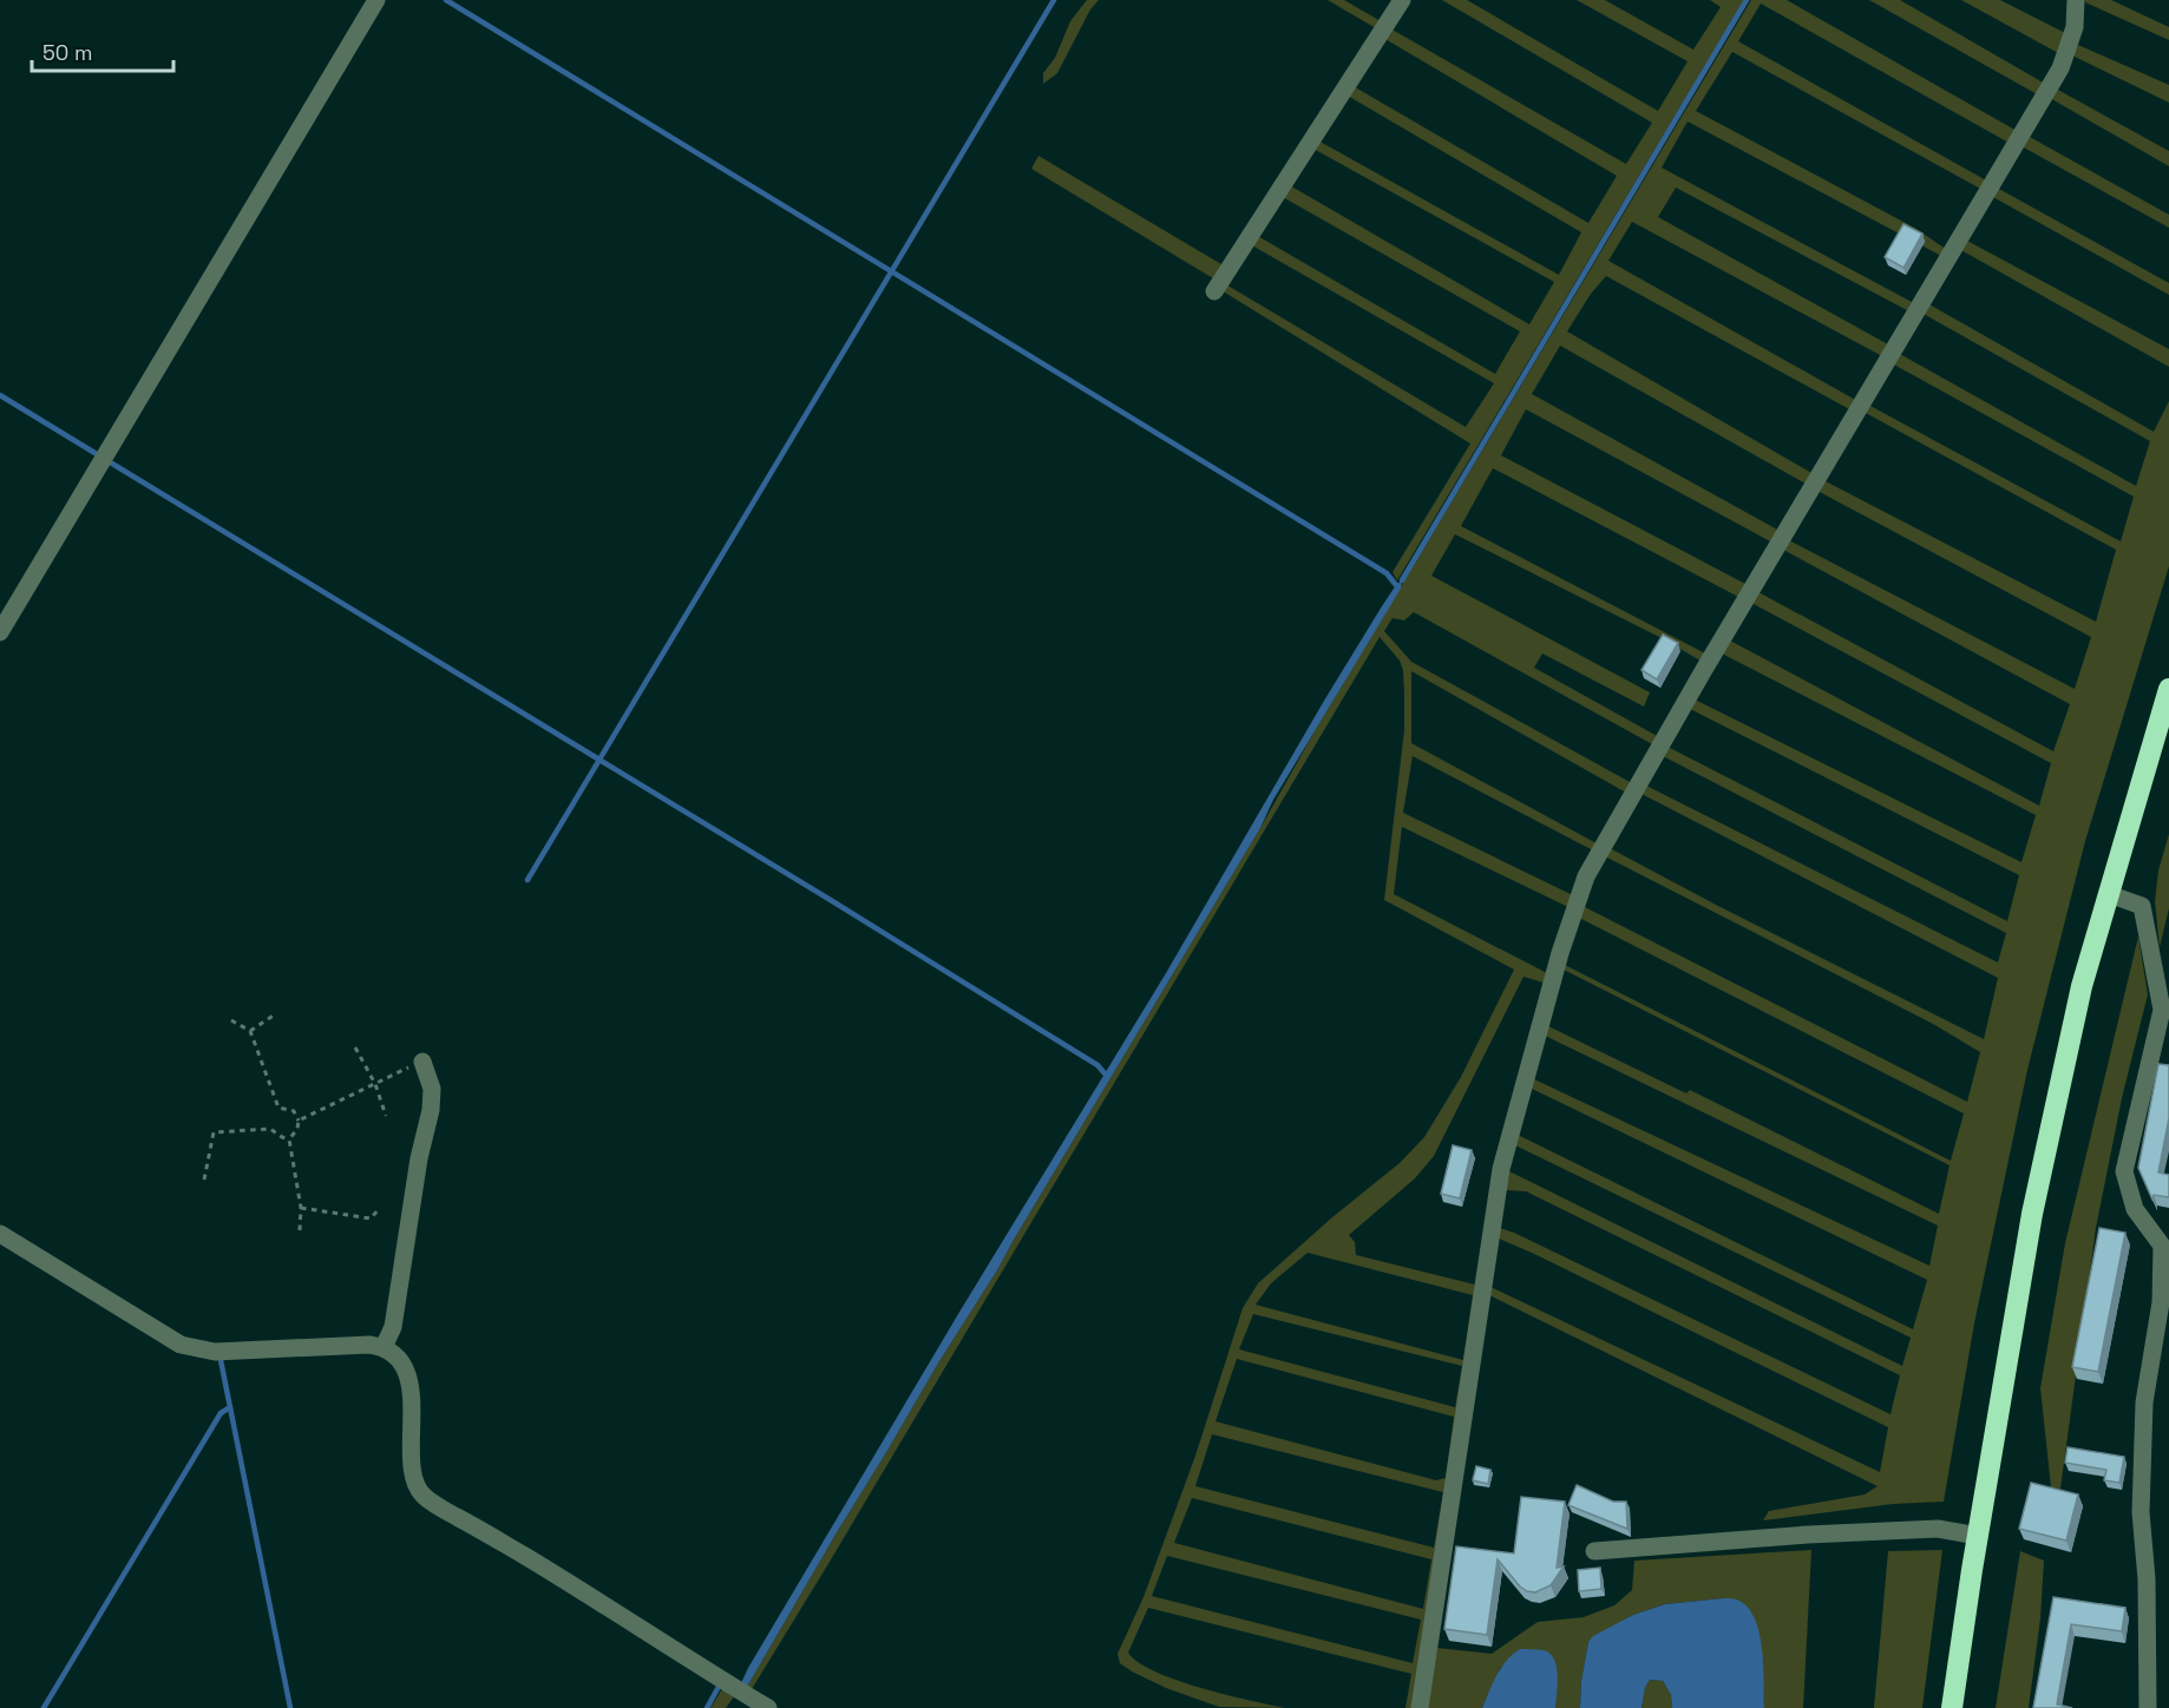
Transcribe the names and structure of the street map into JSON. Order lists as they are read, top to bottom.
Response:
{
  "scale_bar": "50 m"
}
